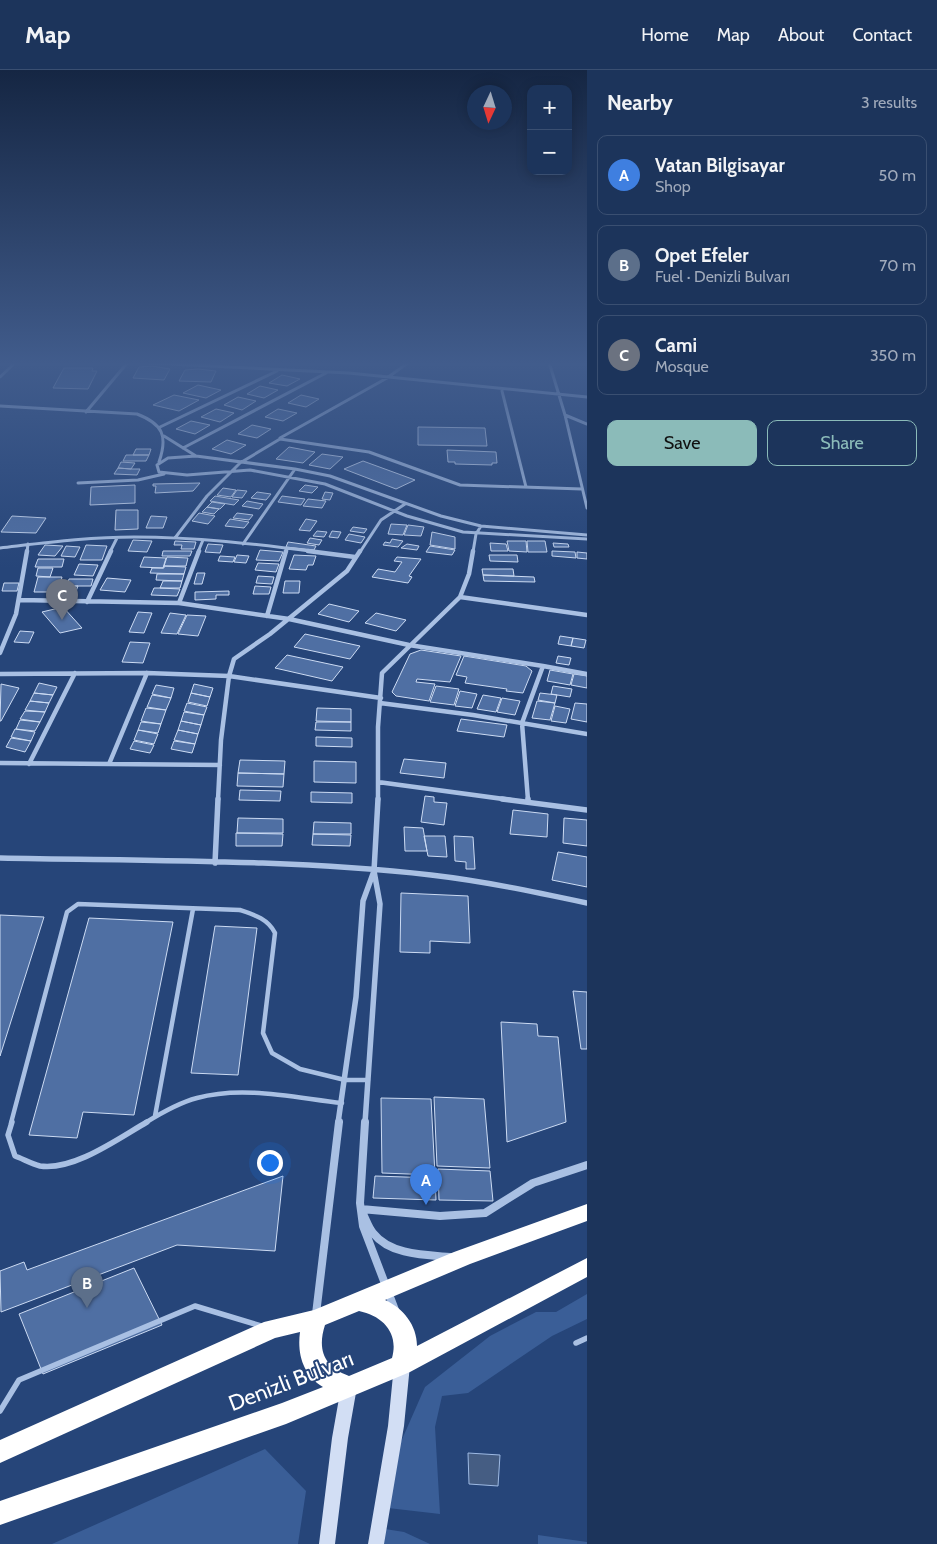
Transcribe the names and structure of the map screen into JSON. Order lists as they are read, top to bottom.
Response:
{
  "streets": {
    "highway": ["Denizli Bulvarı"]
  },
  "north": "bottom",
  "page": {
    "header": "Map",
    "nav": [
      "Home",
      "Map",
      "About",
      "Contact"
    ],
    "heading": ["Nearby", "3 results"],
    "map_buttons": ["+", "−"],
    "list": [
      {
        "mark": "A",
        "name": "Vatan Bilgisayar",
        "note": "Shop",
        "value": "50 m"
      },
      {
        "mark": "B",
        "name": "Opet Efeler",
        "note": "Fuel · Denizli Bulvarı",
        "value": "70 m"
      },
      {
        "mark": "C",
        "name": "Cami",
        "note": "Mosque",
        "value": "350 m"
      }
    ],
    "buttons": ["Save", "Share"],
    "pins": ["C", "A", "B"]
  }
}
